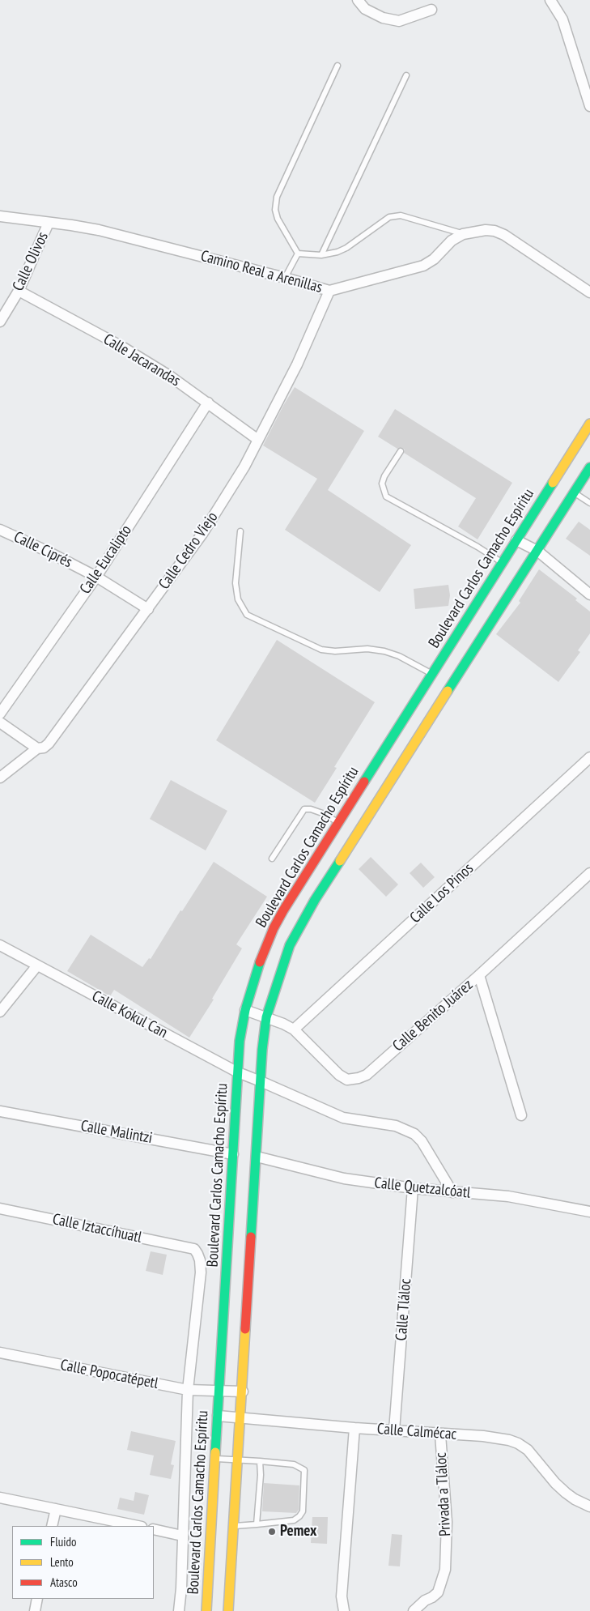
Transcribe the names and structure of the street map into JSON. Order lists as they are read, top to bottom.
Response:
{
  "streets": {
    "main road": ["Boulevard Carlos Camacho Espíritu"],
    "street": [
      "Calle Olivos",
      "Camino Real a Arenillas",
      "Calle Jacarandas",
      "Calle Ciprés",
      "Calle Cedro Viejo",
      "Calle Eucalipto",
      "Calle Los Pinos",
      "Calle Kokul Can",
      "Calle Benito Juárez",
      "Calle Malintzi",
      "Calle Quetzalcóatl",
      "Calle Iztaccíhuatl",
      "Calle Tláloc",
      "Calle Popocatépetl",
      "Calle Calmécac",
      "Privada a Tláloc"
    ]
  },
  "crossings": [
    ["Calle Olivos", "Camino Real a Arenillas"],
    ["Calle Olivos", "Calle Jacarandas"],
    ["Camino Real a Arenillas", "Calle Cedro Viejo"],
    ["Calle Jacarandas", "Calle Cedro Viejo"],
    ["Calle Jacarandas", "Calle Eucalipto"],
    ["Calle Ciprés", "Calle Cedro Viejo"],
    ["Calle Ciprés", "Calle Eucalipto"],
    ["Boulevard Carlos Camacho Espíritu", "Calle Kokul Can"],
    ["Boulevard Carlos Camacho Espíritu", "Calle Benito Juárez"],
    ["Boulevard Carlos Camacho Espíritu", "Calle Malintzi"],
    ["Boulevard Carlos Camacho Espíritu", "Calle Popocatépetl"],
    ["Boulevard Carlos Camacho Espíritu", "Calle Calmécac"],
    ["Calle Los Pinos", "Calle Benito Juárez"],
    ["Calle Kokul Can", "Calle Quetzalcóatl"],
    ["Calle Quetzalcóatl", "Calle Tláloc"],
    ["Calle Iztaccíhuatl", "Calle Popocatépetl"],
    ["Calle Tláloc", "Calle Calmécac"],
    ["Calle Calmécac", "Privada a Tláloc"]
  ],
  "places": ["Pemex"],
  "legend": ["Fluido", "Lento", "Atasco"]
}
